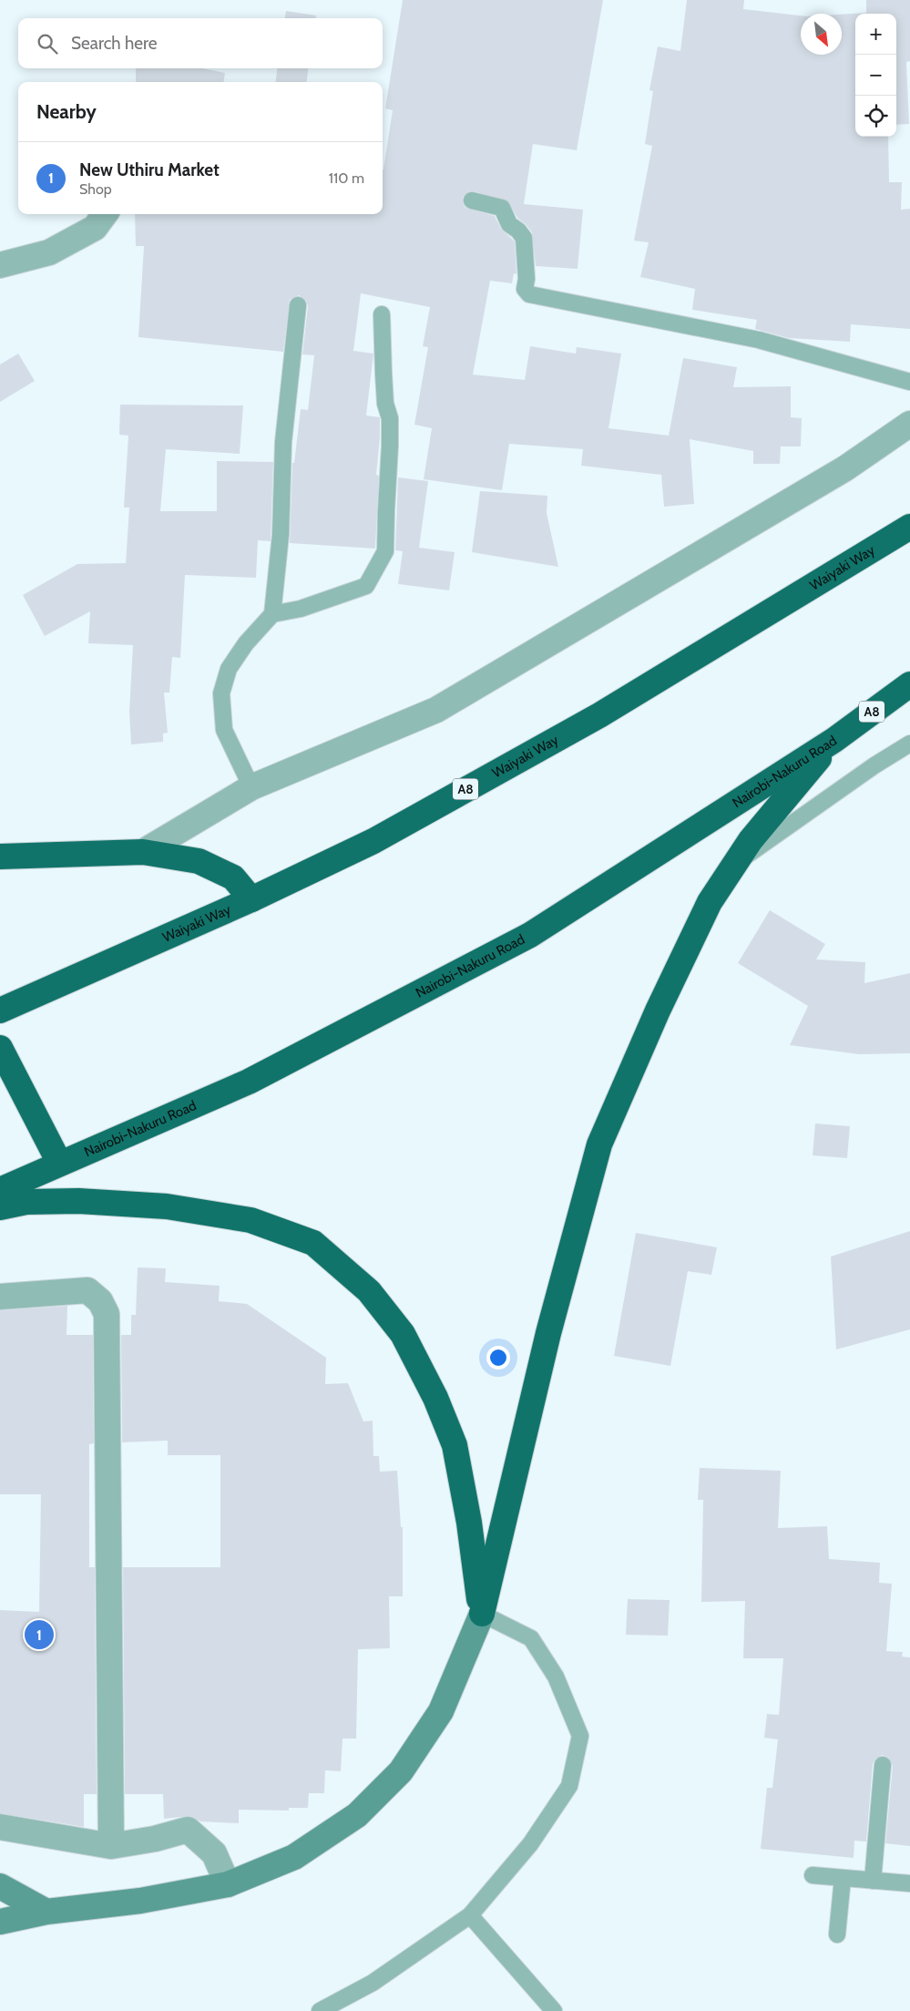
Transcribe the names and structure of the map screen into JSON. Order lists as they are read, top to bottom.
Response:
{
  "streets": {
    "highway": ["Waiyaki Way", "A8", "Nairobi-Nakuru Road"]
  },
  "north": "bottom right",
  "page": {
    "map_buttons": ["+", "−"],
    "search": "Search here",
    "heading": "Nearby",
    "list": [
      {
        "mark": "1",
        "name": "New Uthiru Market",
        "note": "Shop",
        "value": "110 m"
      }
    ],
    "pins": "1"
  }
}
